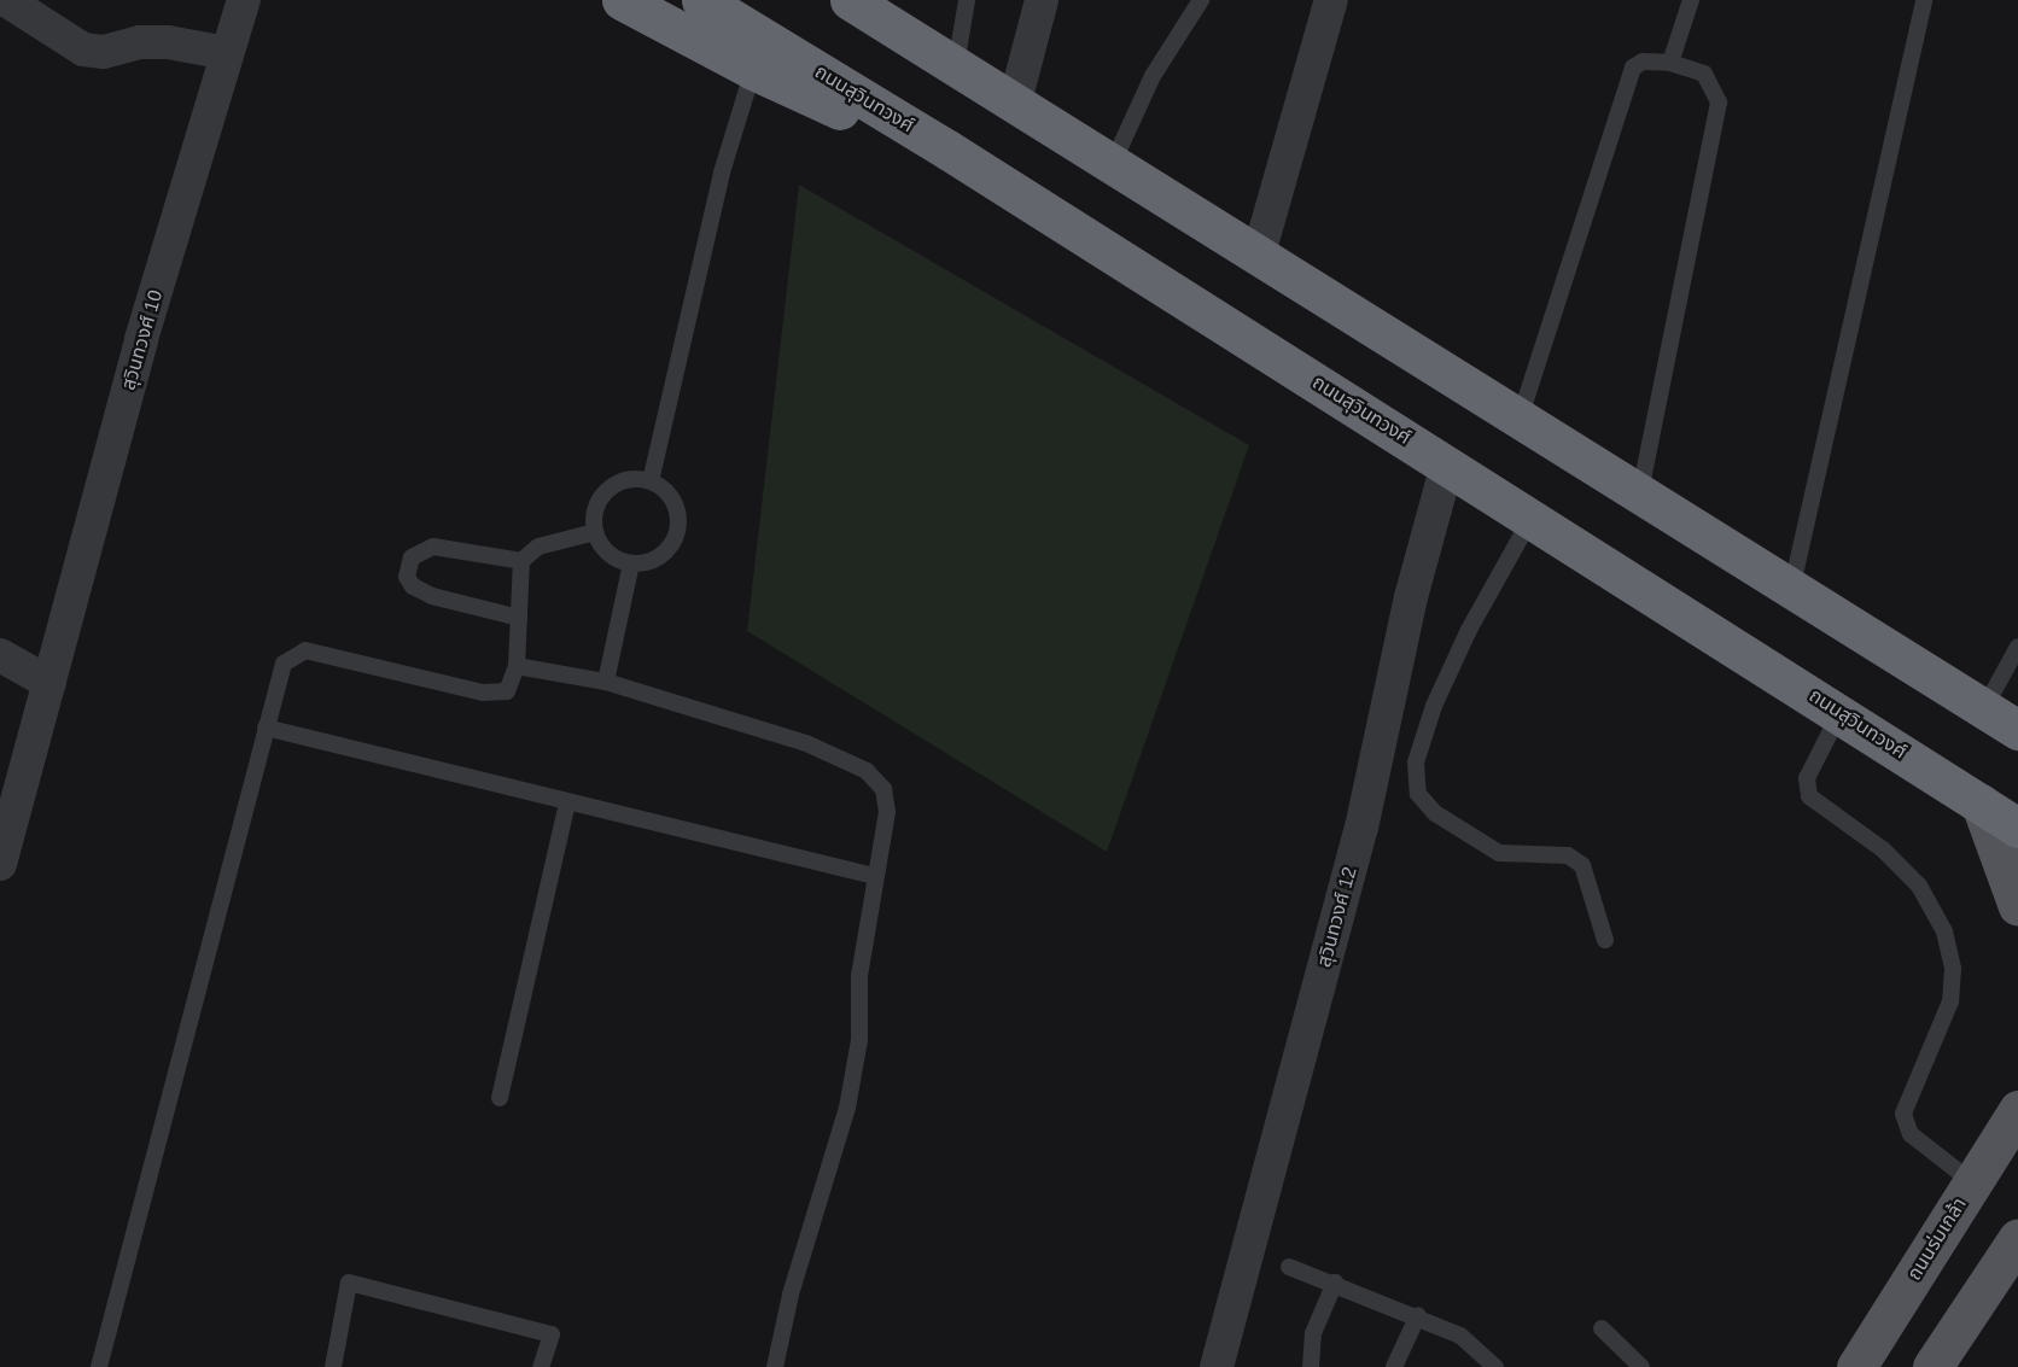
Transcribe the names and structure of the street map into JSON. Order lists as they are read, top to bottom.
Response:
{
  "streets": {
    "highway": ["ถนนสุวินทวงศ์"],
    "main road": ["ถนนร่มเกล้า"],
    "street": ["สุวินทวงศ์ 10", "สุวินทวงศ์ 12"]
  },
  "crossings": [
    ["ถนนสุวินทวงศ์", "สุวินทวงศ์ 12"]
  ]
}
